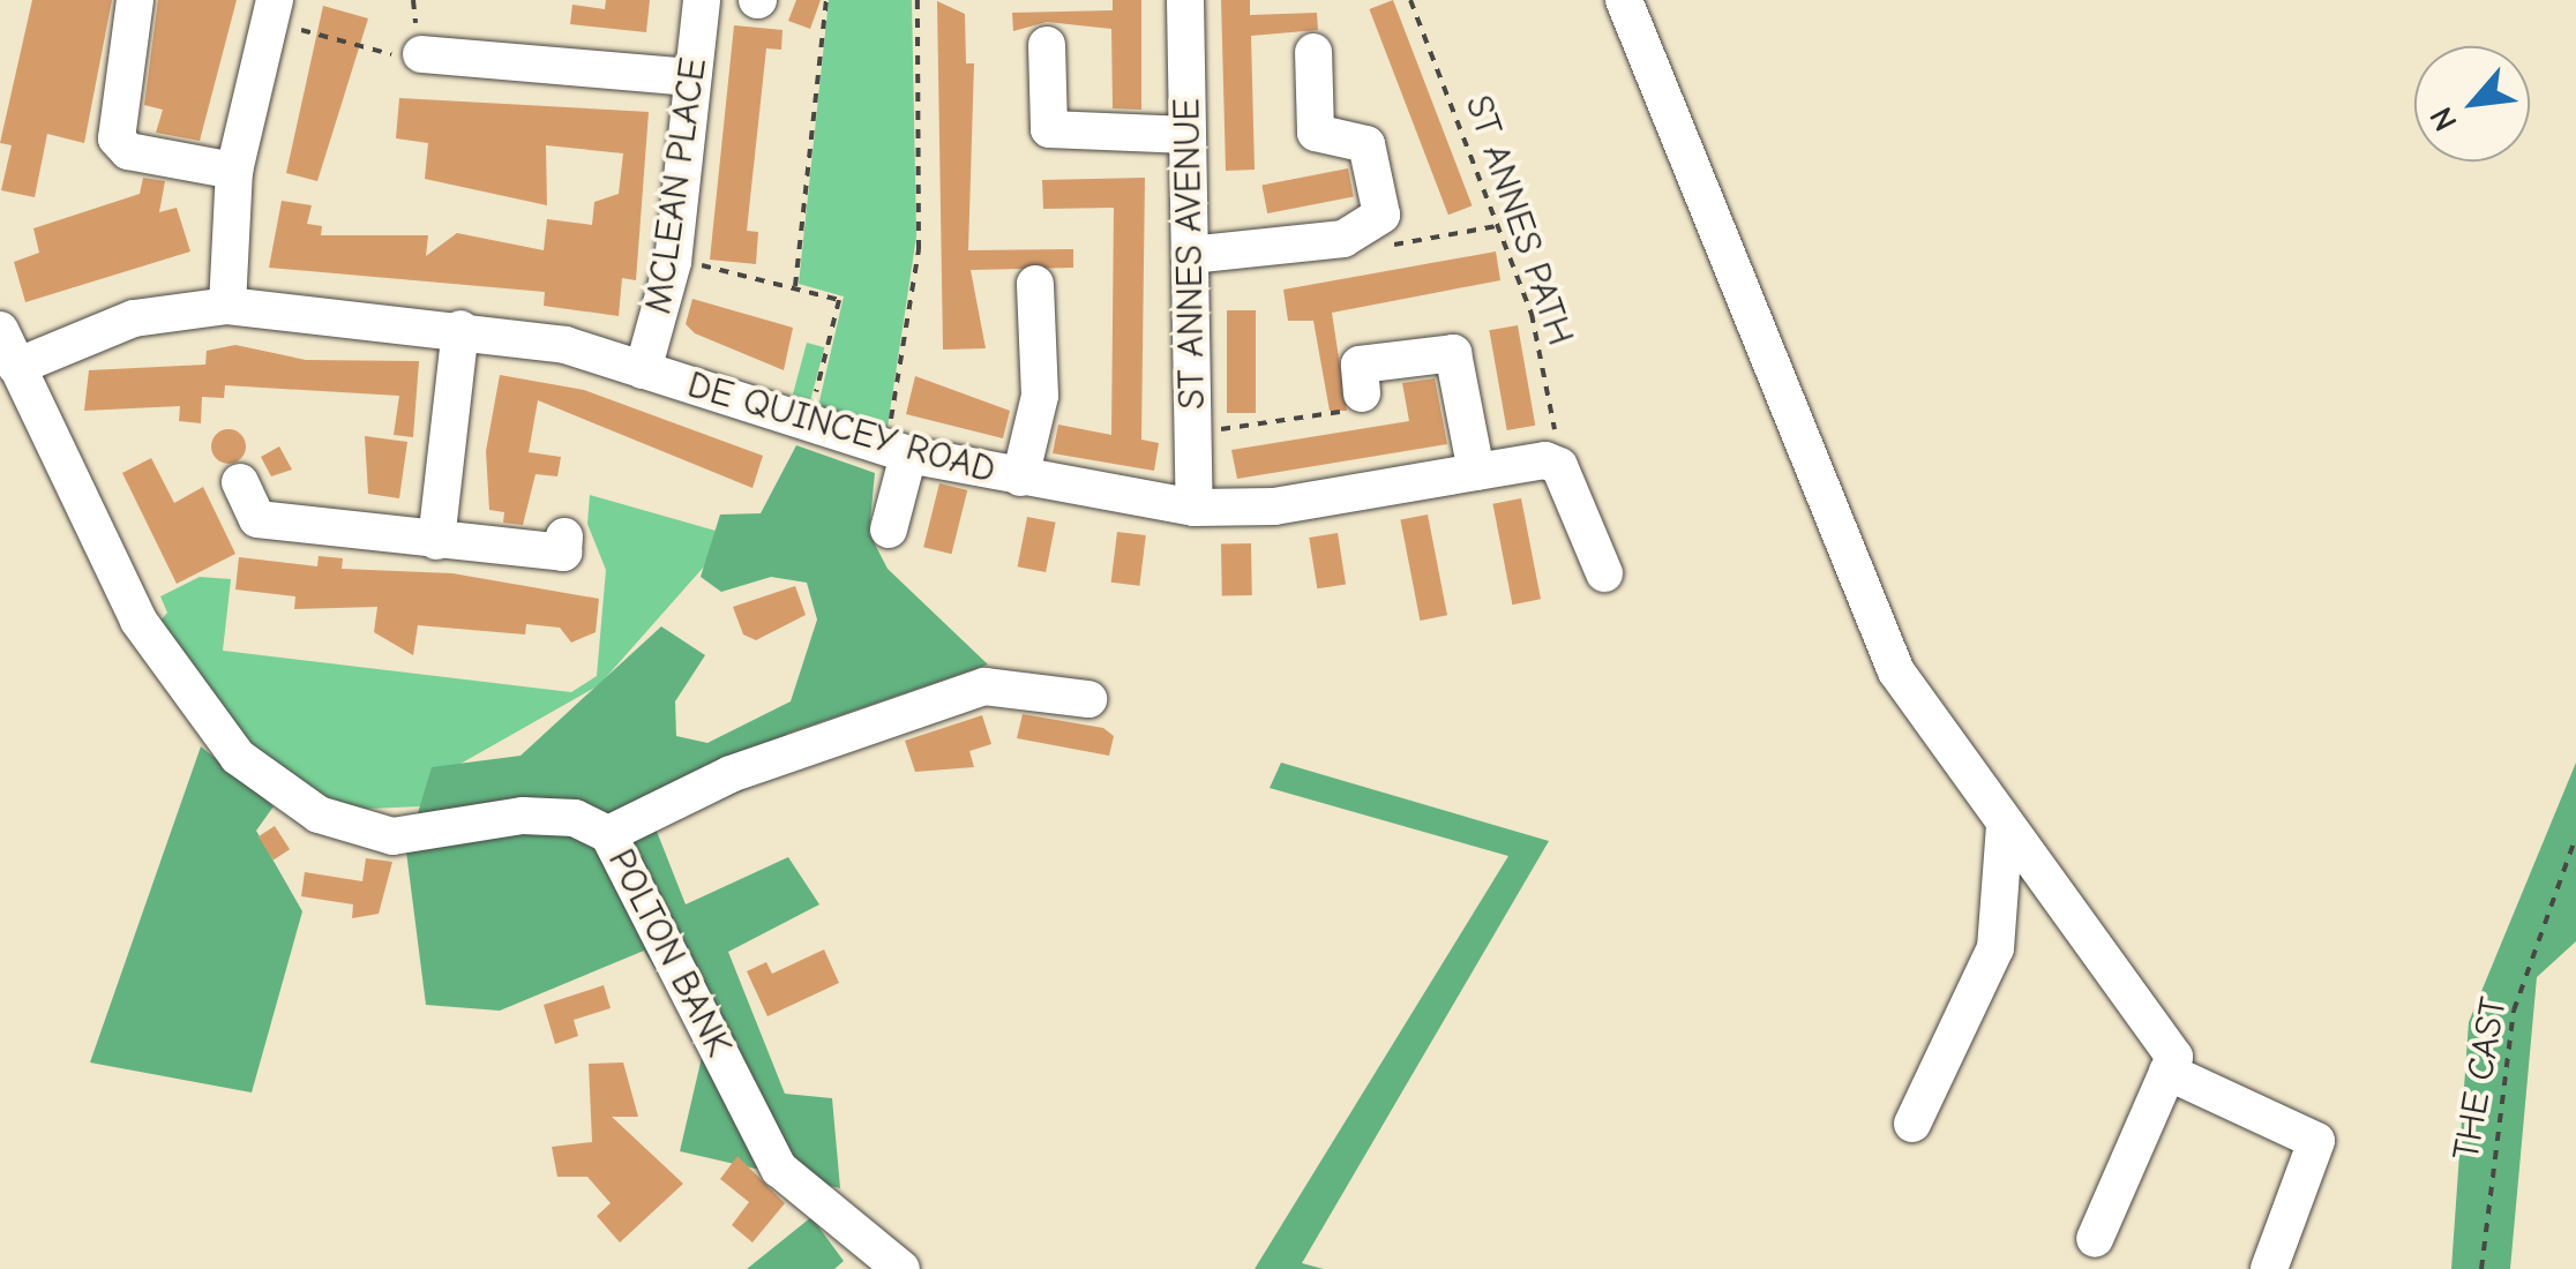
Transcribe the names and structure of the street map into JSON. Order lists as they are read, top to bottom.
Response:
{
  "streets": {
    "street": [
      "MCLEAN PLACE",
      "ST ANNES AVENUE",
      "DE QUINCEY ROAD",
      "POLTON BANK"
    ],
    "path": ["ST ANNES PATH", "THE CAST"]
  },
  "crossings": [
    ["MCLEAN PLACE", "DE QUINCEY ROAD"],
    ["ST ANNES PATH", "DE QUINCEY ROAD"],
    ["ST ANNES AVENUE", "DE QUINCEY ROAD"],
    ["DE QUINCEY ROAD", "POLTON BANK"]
  ],
  "north": "bottom left"
}
